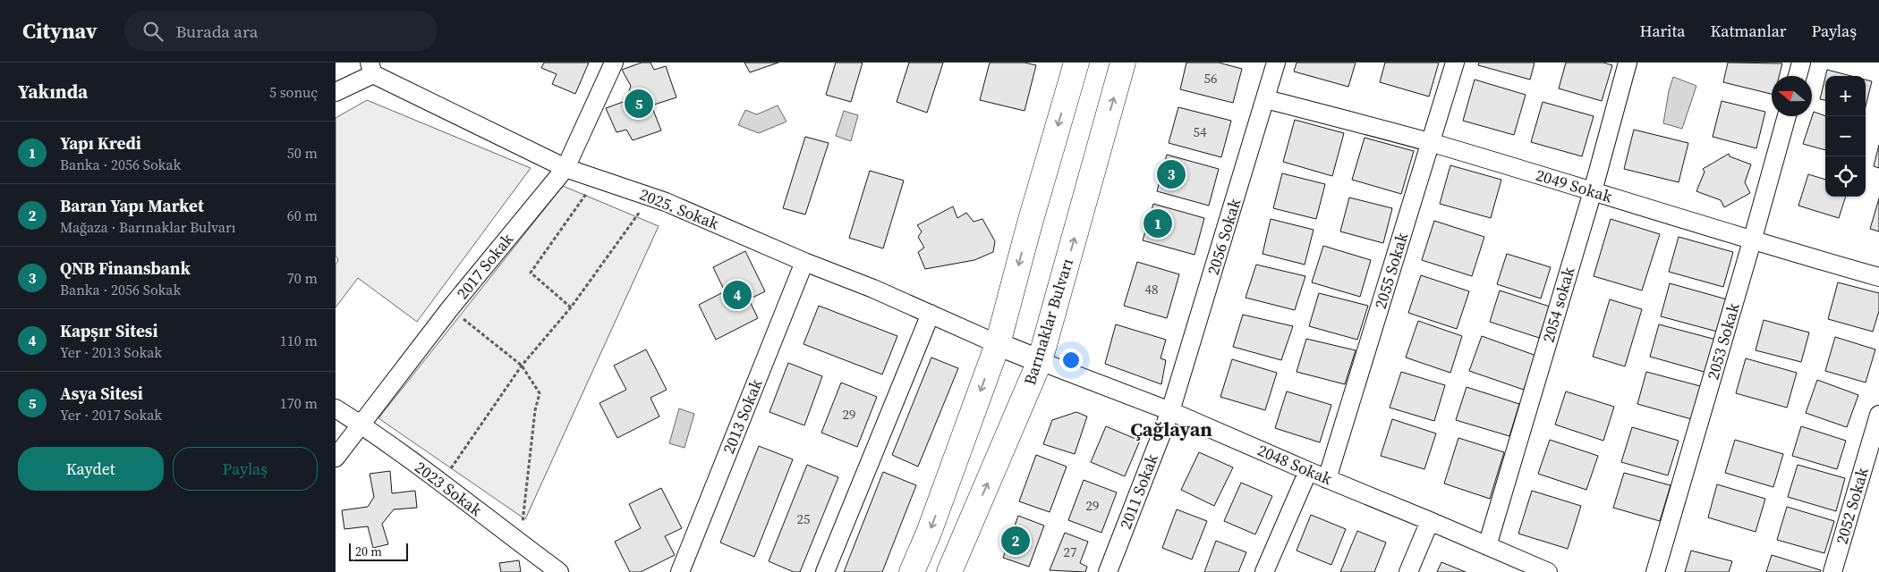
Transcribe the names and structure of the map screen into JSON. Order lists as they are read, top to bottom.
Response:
{
  "streets": {
    "main road": ["Barınaklar Bulvarı"],
    "street": [
      "2049 Sokak",
      "2025. Sokak",
      "2056 Sokak",
      "2017 Sokak",
      "2055 Sokak",
      "2054 sokak",
      "2053 Sokak",
      "2013 Sokak",
      "2048 Sokak",
      "2023 Sokak",
      "2011 Sokak",
      "2052 Sokak"
    ]
  },
  "crossings": [
    ["2049 Sokak", "2056 Sokak"],
    ["2049 Sokak", "2055 Sokak"],
    ["2049 Sokak", "2054 sokak"],
    ["2049 Sokak", "2053 Sokak"],
    ["2025. Sokak", "2017 Sokak"],
    ["2025. Sokak", "2013 Sokak"],
    ["2056 Sokak", "2048 Sokak"],
    ["2056 Sokak", "2011 Sokak"],
    ["2017 Sokak", "2023 Sokak"],
    ["2055 Sokak", "2048 Sokak"],
    ["2054 sokak", "2048 Sokak"],
    ["Barınaklar Bulvarı", "2048 Sokak"],
    ["2048 Sokak", "2011 Sokak"]
  ],
  "districts": ["Çağlayan"],
  "house_numbers": [
    "56",
    "54",
    "48",
    "29",
    "29",
    "25",
    "27"
  ],
  "scale_bar": "20 m",
  "north": "left",
  "page": {
    "header": "Citynav",
    "search": "Burada ara",
    "nav": ["Harita", "Katmanlar", "Paylaş"],
    "heading": ["Yakında", "5 sonuç"],
    "map_buttons": ["+", "−"],
    "pins": [
      "5",
      "3",
      "1",
      "4",
      "2"
    ],
    "list": [
      {
        "mark": "1",
        "name": "Yapı Kredi",
        "note": "Banka · 2056 Sokak",
        "value": "50 m"
      },
      {
        "mark": "2",
        "name": "Baran Yapı Market",
        "note": "Mağaza · Barınaklar Bulvarı",
        "value": "60 m"
      },
      {
        "mark": "3",
        "name": "QNB Finansbank",
        "note": "Banka · 2056 Sokak",
        "value": "70 m"
      },
      {
        "mark": "4",
        "name": "Kapşır Sitesi",
        "note": "Yer · 2013 Sokak",
        "value": "110 m"
      },
      {
        "mark": "5",
        "name": "Asya Sitesi",
        "note": "Yer · 2017 Sokak",
        "value": "170 m"
      }
    ],
    "buttons": ["Kaydet", "Paylaş"],
    "scale": "20 m"
  }
}
